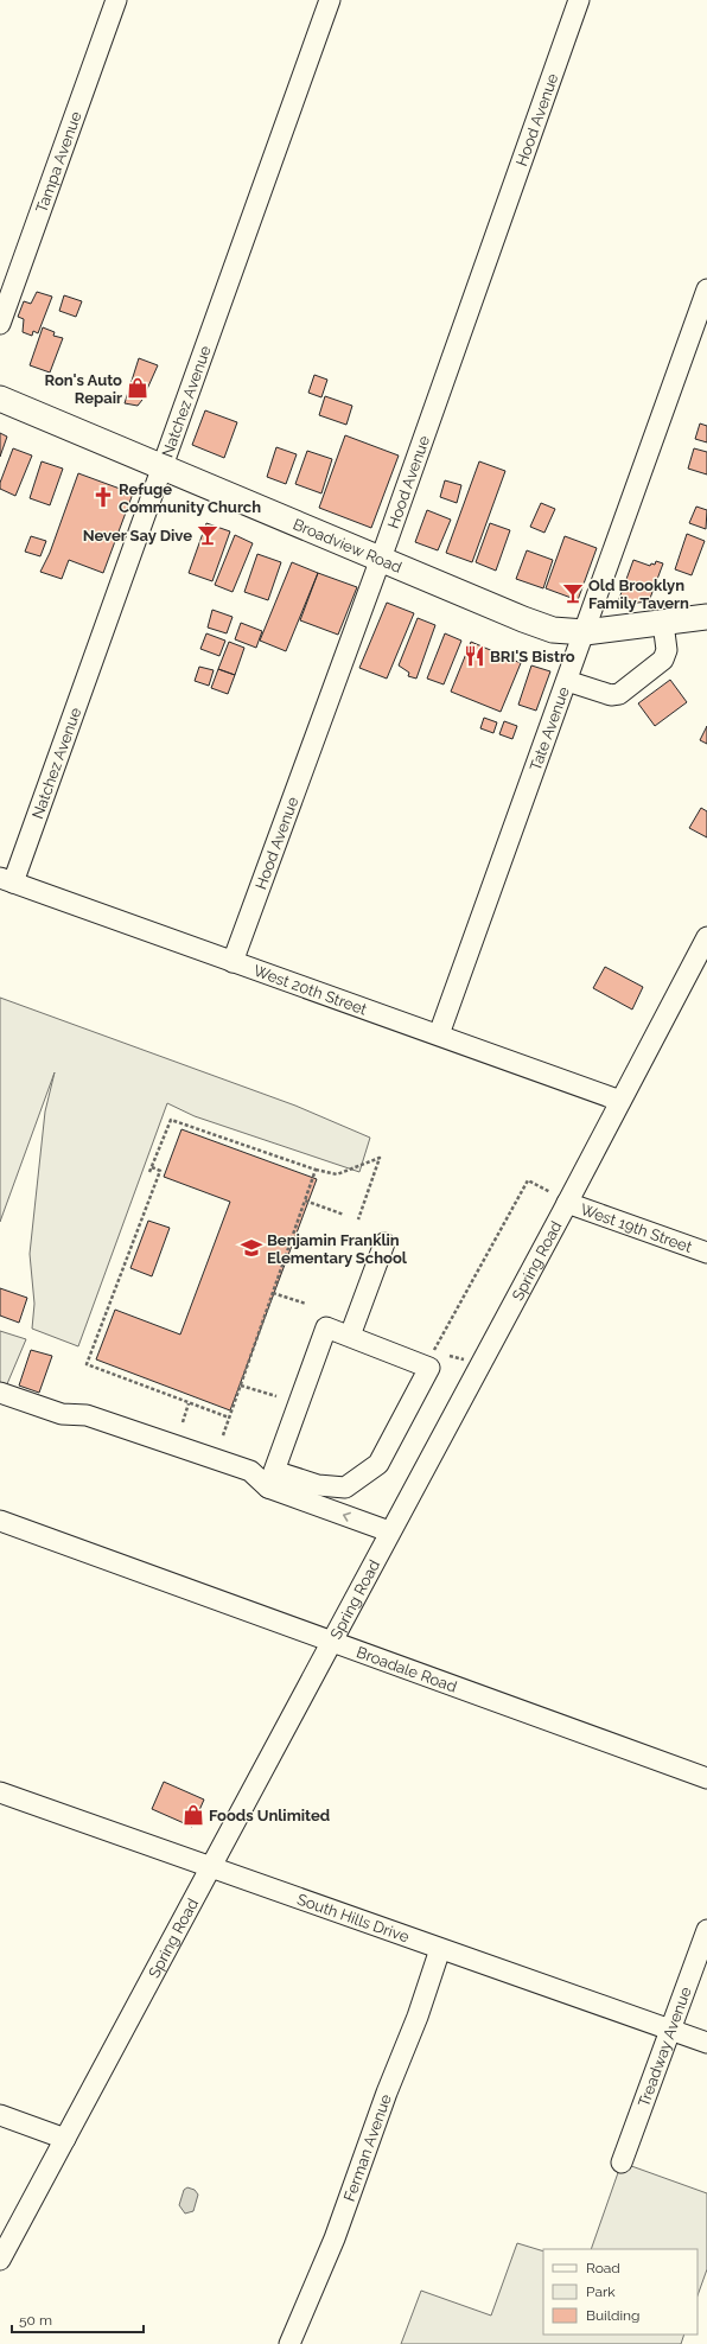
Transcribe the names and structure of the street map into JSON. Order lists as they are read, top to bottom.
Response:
{
  "streets": {
    "main road": ["Broadview Road"],
    "street": [
      "Hood Avenue",
      "Tampa Avenue",
      "Natchez Avenue",
      "Tate Avenue",
      "West 20th Street",
      "West 19th Street",
      "Spring Road",
      "Broadale Road",
      "South Hills Drive",
      "Treadway Avenue",
      "Ferman Avenue"
    ]
  },
  "crossings": [
    ["Hood Avenue", "Broadview Road"],
    ["Hood Avenue", "West 20th Street"],
    ["Natchez Avenue", "Broadview Road"],
    ["Natchez Avenue", "West 20th Street"],
    ["Broadview Road", "Tate Avenue"],
    ["Tate Avenue", "West 20th Street"],
    ["West 20th Street", "Spring Road"],
    ["West 19th Street", "Spring Road"],
    ["Spring Road", "Broadale Road"],
    ["Spring Road", "South Hills Drive"],
    ["South Hills Drive", "Treadway Avenue"],
    ["South Hills Drive", "Ferman Avenue"]
  ],
  "places": {
    "shop": ["Ron's Auto Repair", "Foods Unlimited"],
    "church": ["Refuge Community Church"],
    "bar": ["Never Say Dive", "Old Brooklyn Family Tavern"],
    "restaurant": ["BRI'S Bistro"],
    "school or university": ["Benjamin Franklin Elementary School"]
  },
  "legend": ["Road", "Park", "Building"],
  "scale_bar": "50 m"
}
